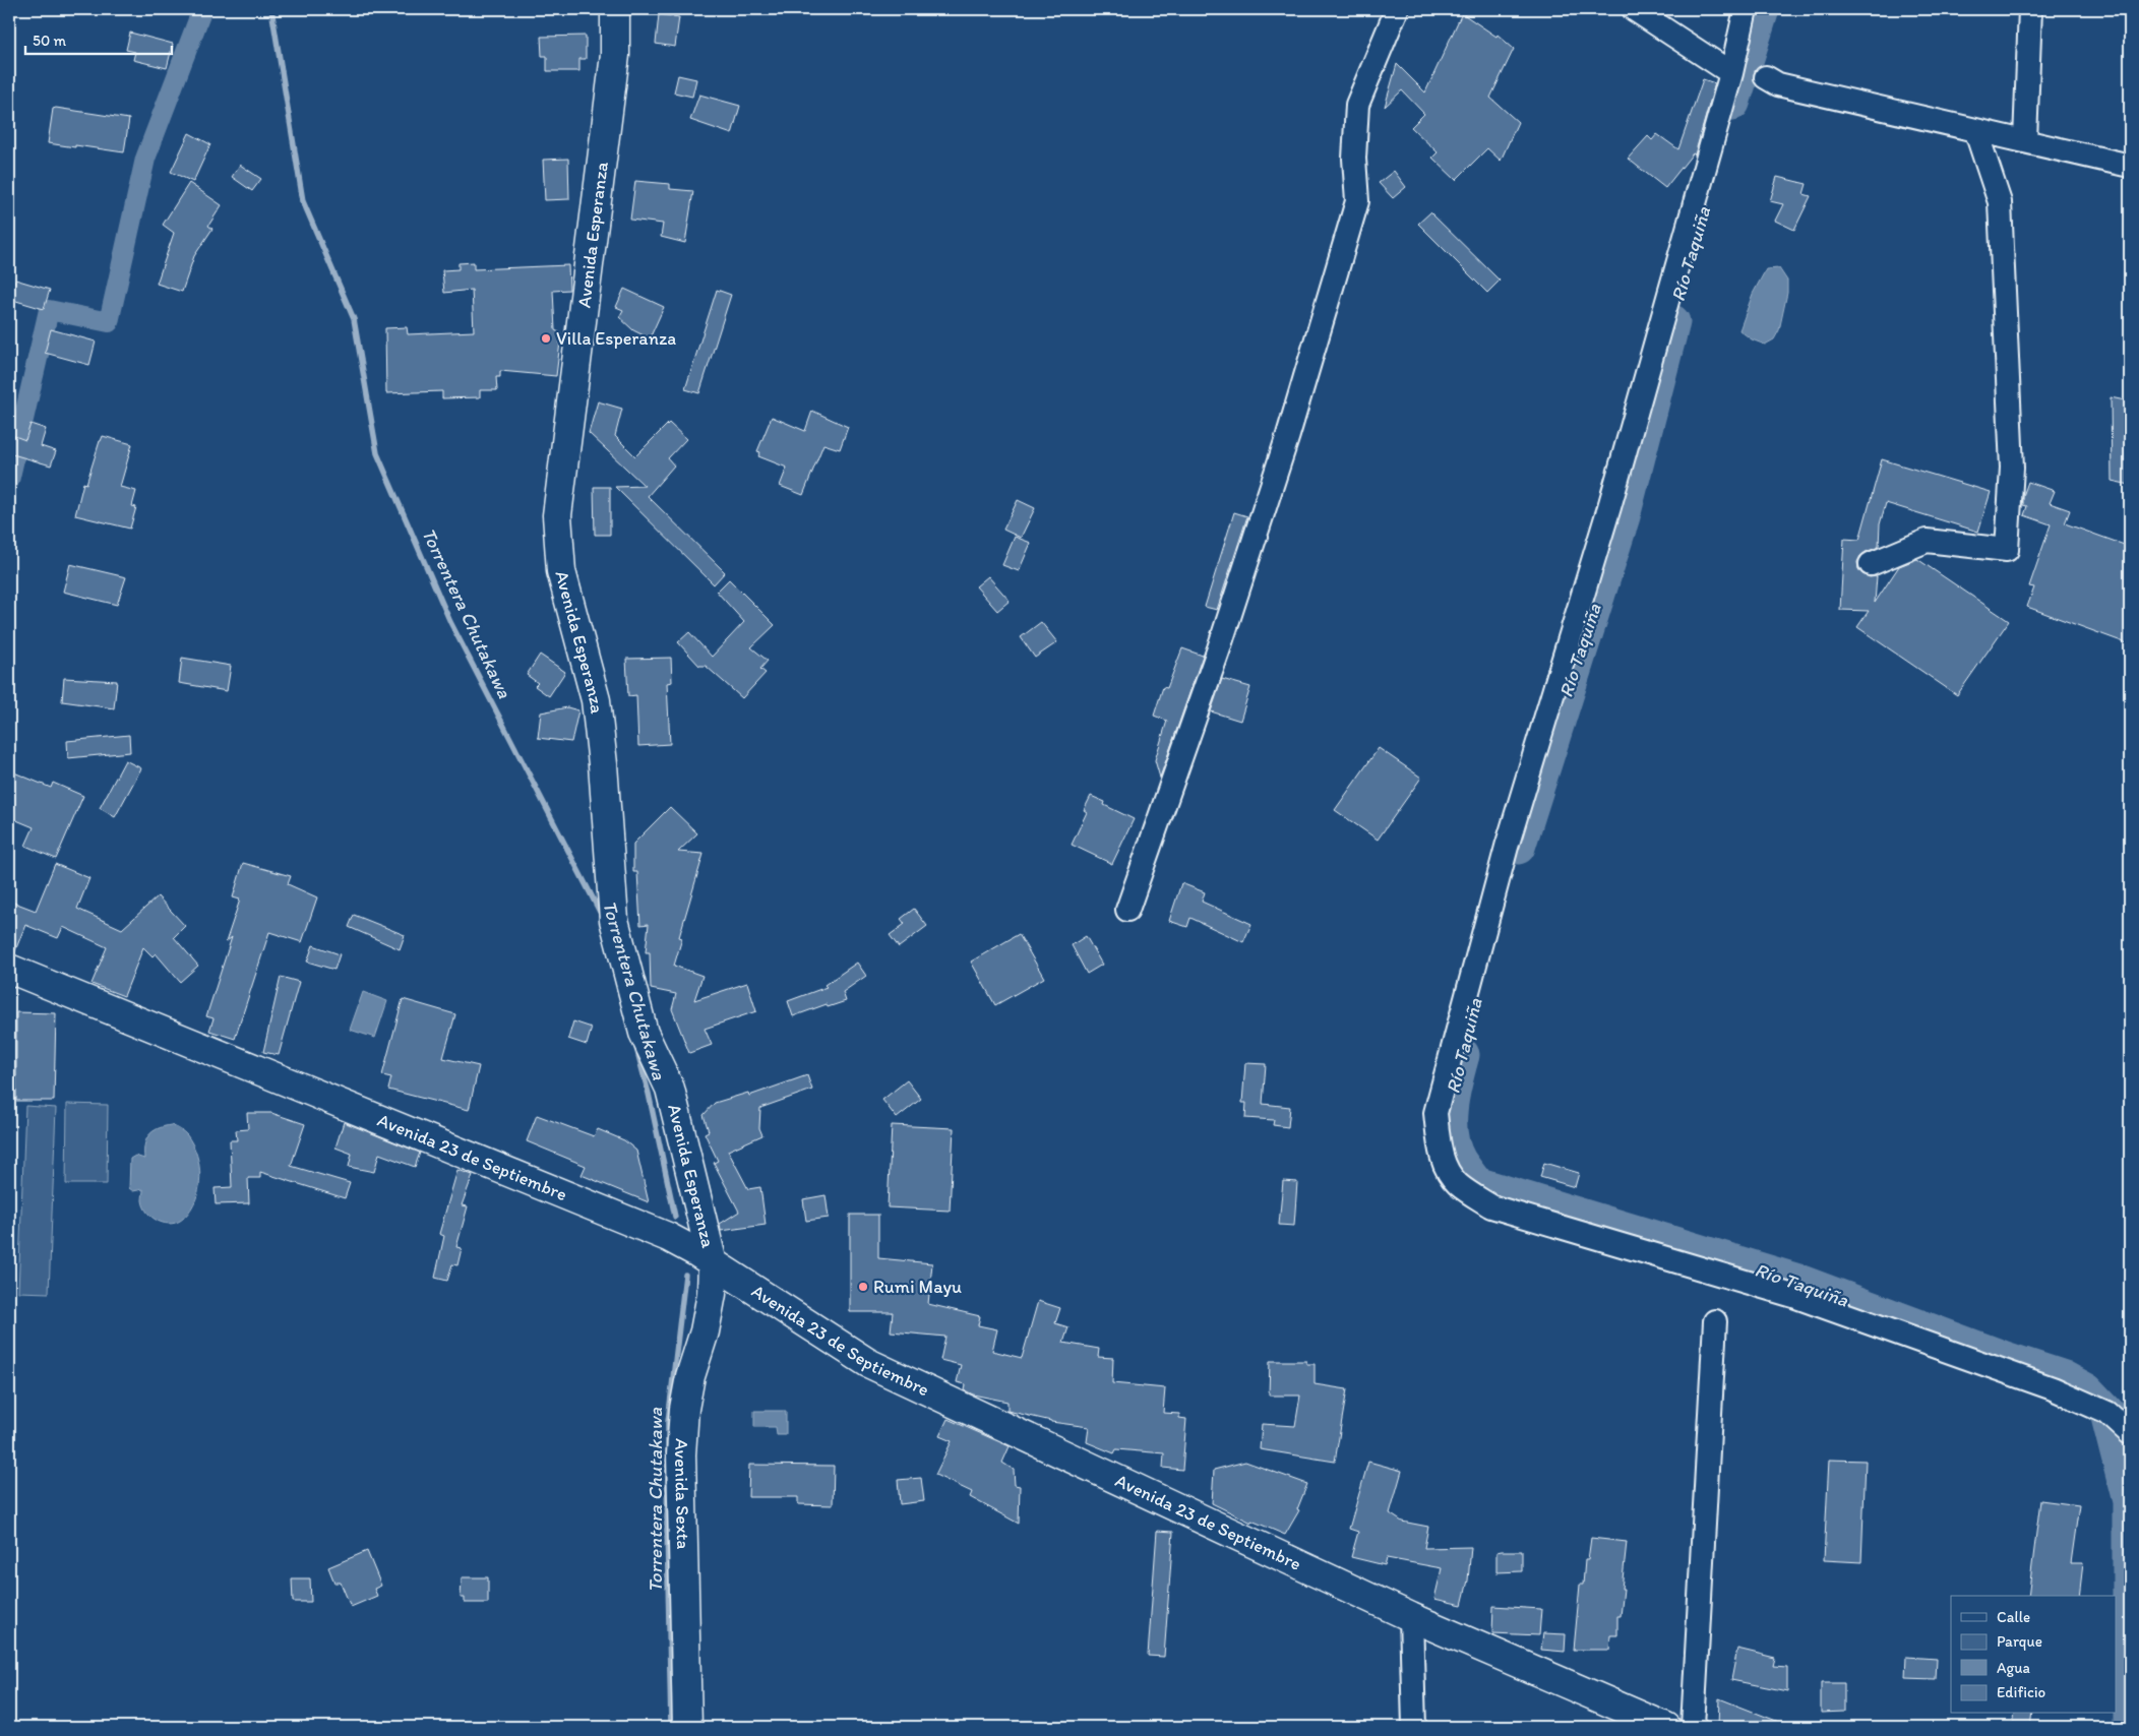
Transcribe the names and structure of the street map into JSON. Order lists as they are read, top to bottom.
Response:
{
  "streets": {
    "main road": ["Avenida Esperanza", "Avenida 23 de Septiembre", "Avenida Sexta"]
  },
  "crossings": [
    ["Avenida Esperanza", "Avenida 23 de Septiembre"],
    ["Avenida Esperanza", "Avenida Sexta"],
    ["Avenida 23 de Septiembre", "Avenida Sexta"]
  ],
  "water": ["Río Taquiña", "Torrentera Chutakawa"],
  "places": ["Villa Esperanza", "Rumi Mayu"],
  "legend": [
    "Calle",
    "Parque",
    "Agua",
    "Edificio"
  ],
  "scale_bar": "50 m"
}
